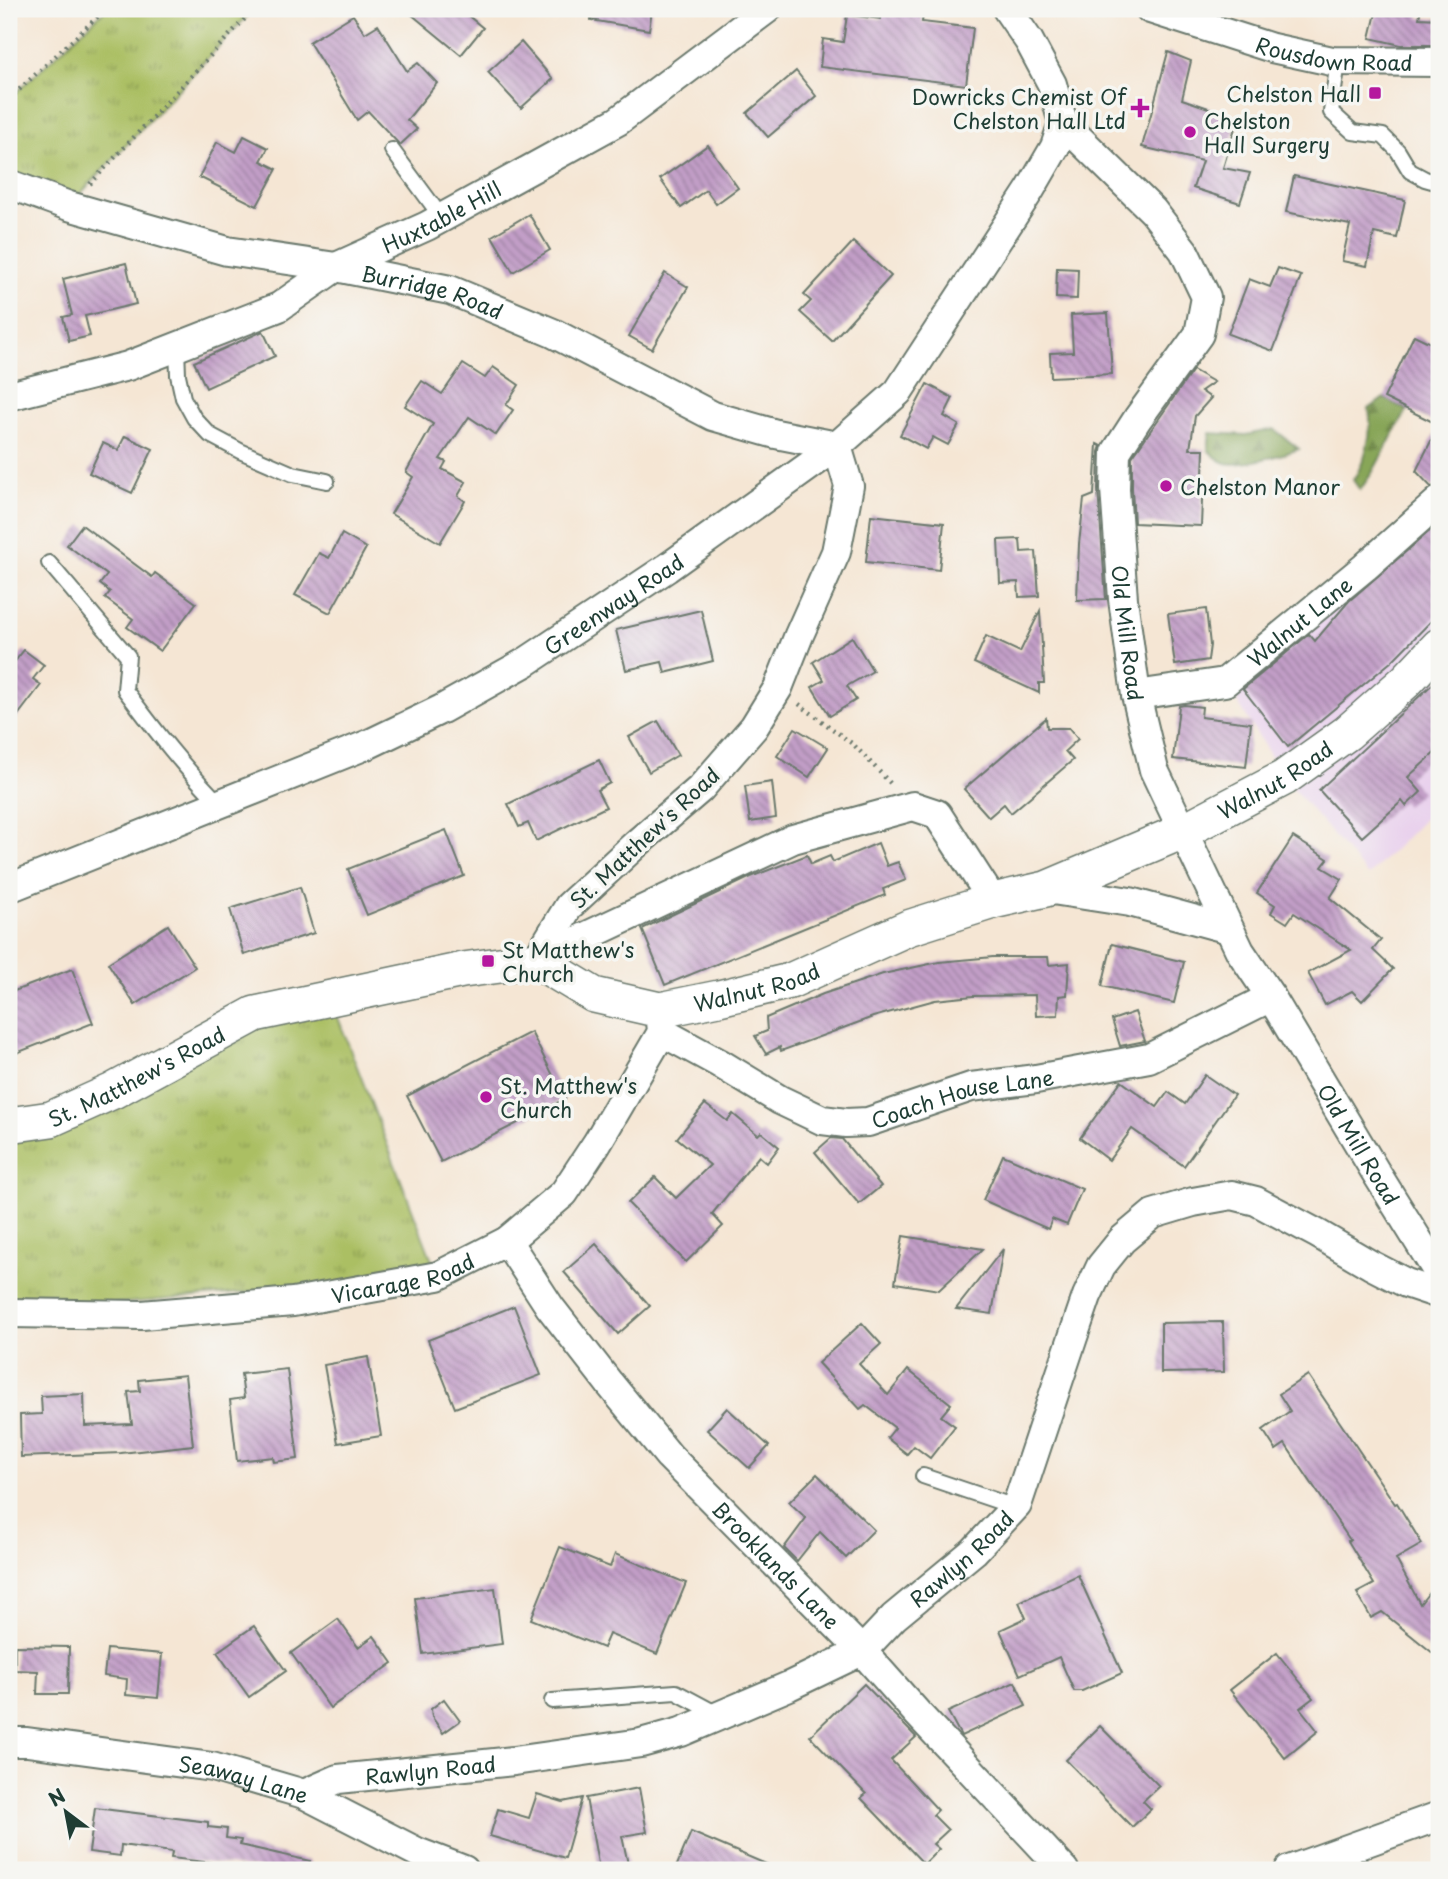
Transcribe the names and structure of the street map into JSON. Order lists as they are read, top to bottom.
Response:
{
  "streets": {
    "street": [
      "Rousdown Road",
      "Huxtable Hill",
      "Burridge Road",
      "Greenway Road",
      "Walnut Lane",
      "Old Mill Road",
      "Walnut Road",
      "St. Matthew's Road",
      "Coach House Lane",
      "Vicarage Road",
      "Rawlyn Road",
      "Brooklands Lane",
      "Seaway Lane"
    ]
  },
  "crossings": [
    ["Huxtable Hill", "Burridge Road"],
    ["Burridge Road", "Greenway Road"],
    ["Burridge Road", "St. Matthew's Road"],
    ["Greenway Road", "Old Mill Road"],
    ["Greenway Road", "St. Matthew's Road"],
    ["Walnut Lane", "Old Mill Road"],
    ["Old Mill Road", "Walnut Road"],
    ["Old Mill Road", "Coach House Lane"],
    ["Walnut Road", "St. Matthew's Road"],
    ["Walnut Road", "Coach House Lane"],
    ["Walnut Road", "Vicarage Road"],
    ["Coach House Lane", "Vicarage Road"],
    ["Vicarage Road", "Brooklands Lane"],
    ["Rawlyn Road", "Brooklands Lane"],
    ["Rawlyn Road", "Seaway Lane"]
  ],
  "places": {
    "transit": ["Chelston Hall", "St Matthew's Church"],
    "health": ["Dowricks Chemist Of Chelston Hall Ltd"],
    "other": ["Chelston Hall Surgery", "Chelston Manor", "St. Matthew's Church"]
  },
  "north": "top left"
}
